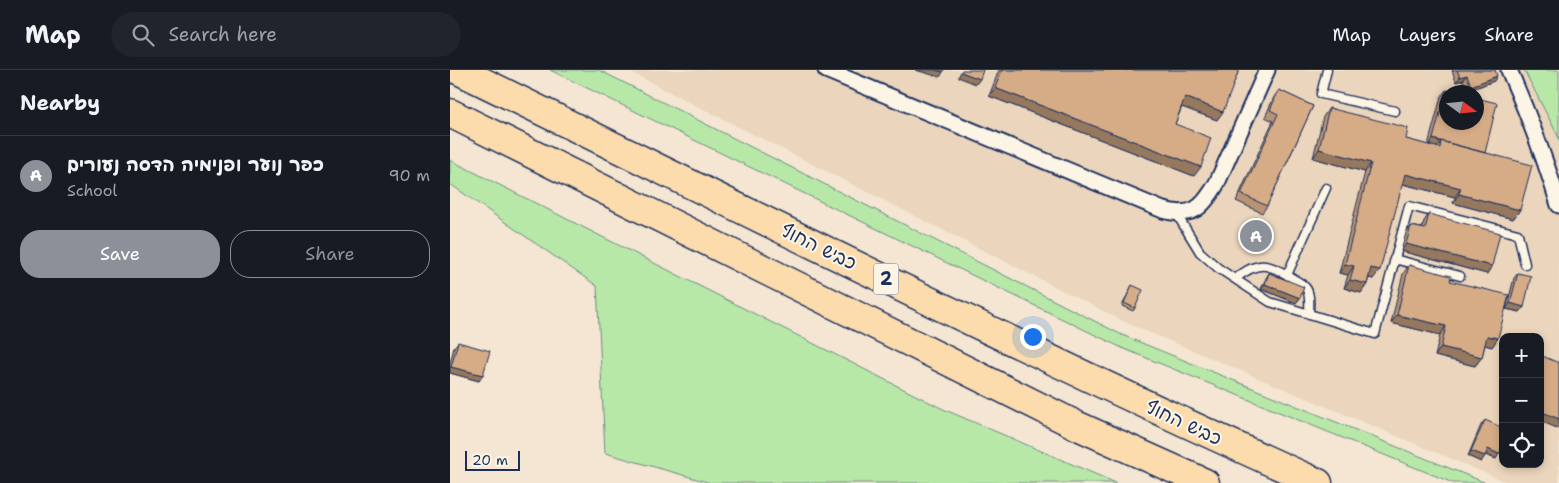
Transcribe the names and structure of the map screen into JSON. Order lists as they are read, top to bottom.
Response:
{
  "streets": {
    "highway": ["כביש החוף", "2"]
  },
  "scale_bar": "20 m",
  "north": "right",
  "page": {
    "header": "Map",
    "search": "Search here",
    "nav": ["Map", "Layers", "Share"],
    "heading": "Nearby",
    "list": [
      {
        "mark": "A",
        "name": "כפר נוער ופנימיה הדסה נעורים",
        "note": "School",
        "value": "90 m"
      }
    ],
    "buttons": ["Save", "Share"],
    "pins": "A",
    "map_buttons": ["+", "−"],
    "scale": "20 m"
  }
}
